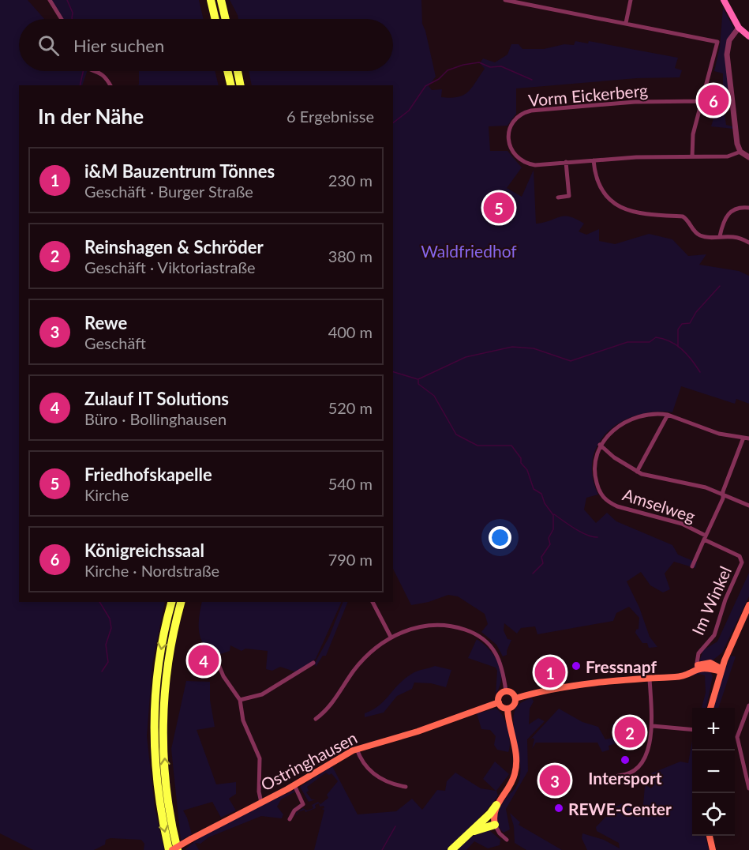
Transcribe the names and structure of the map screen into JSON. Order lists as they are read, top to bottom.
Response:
{
  "streets": {
    "main road": ["Ostringhausen"],
    "street": ["Vorm Eickerberg", "Amselweg", "Im Winkel"]
  },
  "crossings": [
    ["Amselweg", "Im Winkel"]
  ],
  "parks": ["Waldfriedhof"],
  "places": ["Fressnapf", "Intersport", "REWE-Center"],
  "page": {
    "search": "Hier suchen",
    "pins": [
      "6",
      "5",
      "4",
      "1",
      "2",
      "3"
    ],
    "heading": ["In der Nähe", "6 Ergebnisse"],
    "list": [
      {
        "mark": "1",
        "name": "i&M Bauzentrum Tönnes",
        "note": "Geschäft · Burger Straße",
        "value": "230 m"
      },
      {
        "mark": "2",
        "name": "Reinshagen & Schröder",
        "note": "Geschäft · Viktoriastraße",
        "value": "380 m"
      },
      {
        "mark": "3",
        "name": "Rewe",
        "note": "Geschäft",
        "value": "400 m"
      },
      {
        "mark": "4",
        "name": "Zulauf IT Solutions",
        "note": "Büro · Bollinghausen",
        "value": "520 m"
      },
      {
        "mark": "5",
        "name": "Friedhofskapelle",
        "note": "Kirche",
        "value": "540 m"
      },
      {
        "mark": "6",
        "name": "Königreichssaal",
        "note": "Kirche · Nordstraße",
        "value": "790 m"
      }
    ],
    "map_buttons": ["+", "−"]
  }
}
